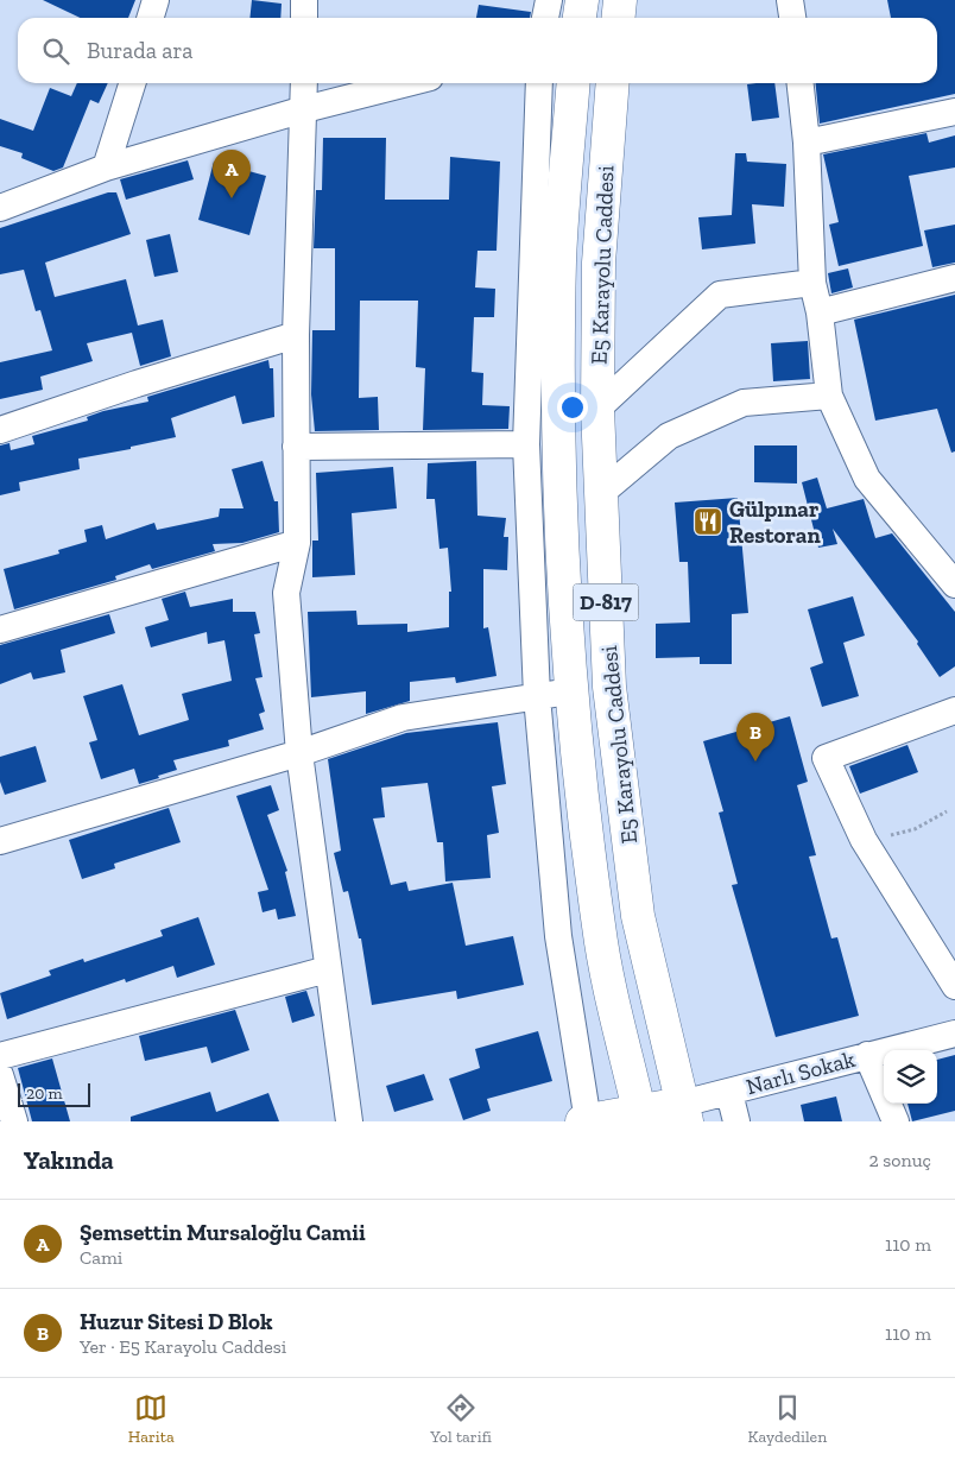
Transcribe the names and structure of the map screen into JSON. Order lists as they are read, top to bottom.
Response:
{
  "streets": {
    "main road": ["E5 Karayolu Caddesi", "D-817"],
    "street": ["Narlı Sokak"]
  },
  "crossings": [
    ["E5 Karayolu Caddesi", "Narlı Sokak"]
  ],
  "places": {
    "restaurant": ["Gülpınar Restoran"]
  },
  "scale_bar": "20 m",
  "page": {
    "search": "Burada ara",
    "pins": ["A", "B"],
    "scale": "20 m",
    "heading": ["Yakında", "2 sonuç"],
    "list": [
      {
        "mark": "A",
        "name": "Şemsettin Mursaloğlu Camii",
        "note": "Cami",
        "value": "110 m"
      },
      {
        "mark": "B",
        "name": "Huzur Sitesi D Blok",
        "note": "Yer · E5 Karayolu Caddesi",
        "value": "110 m"
      }
    ],
    "nav": ["Harita", "Yol tarifi", "Kaydedilen"]
  }
}
